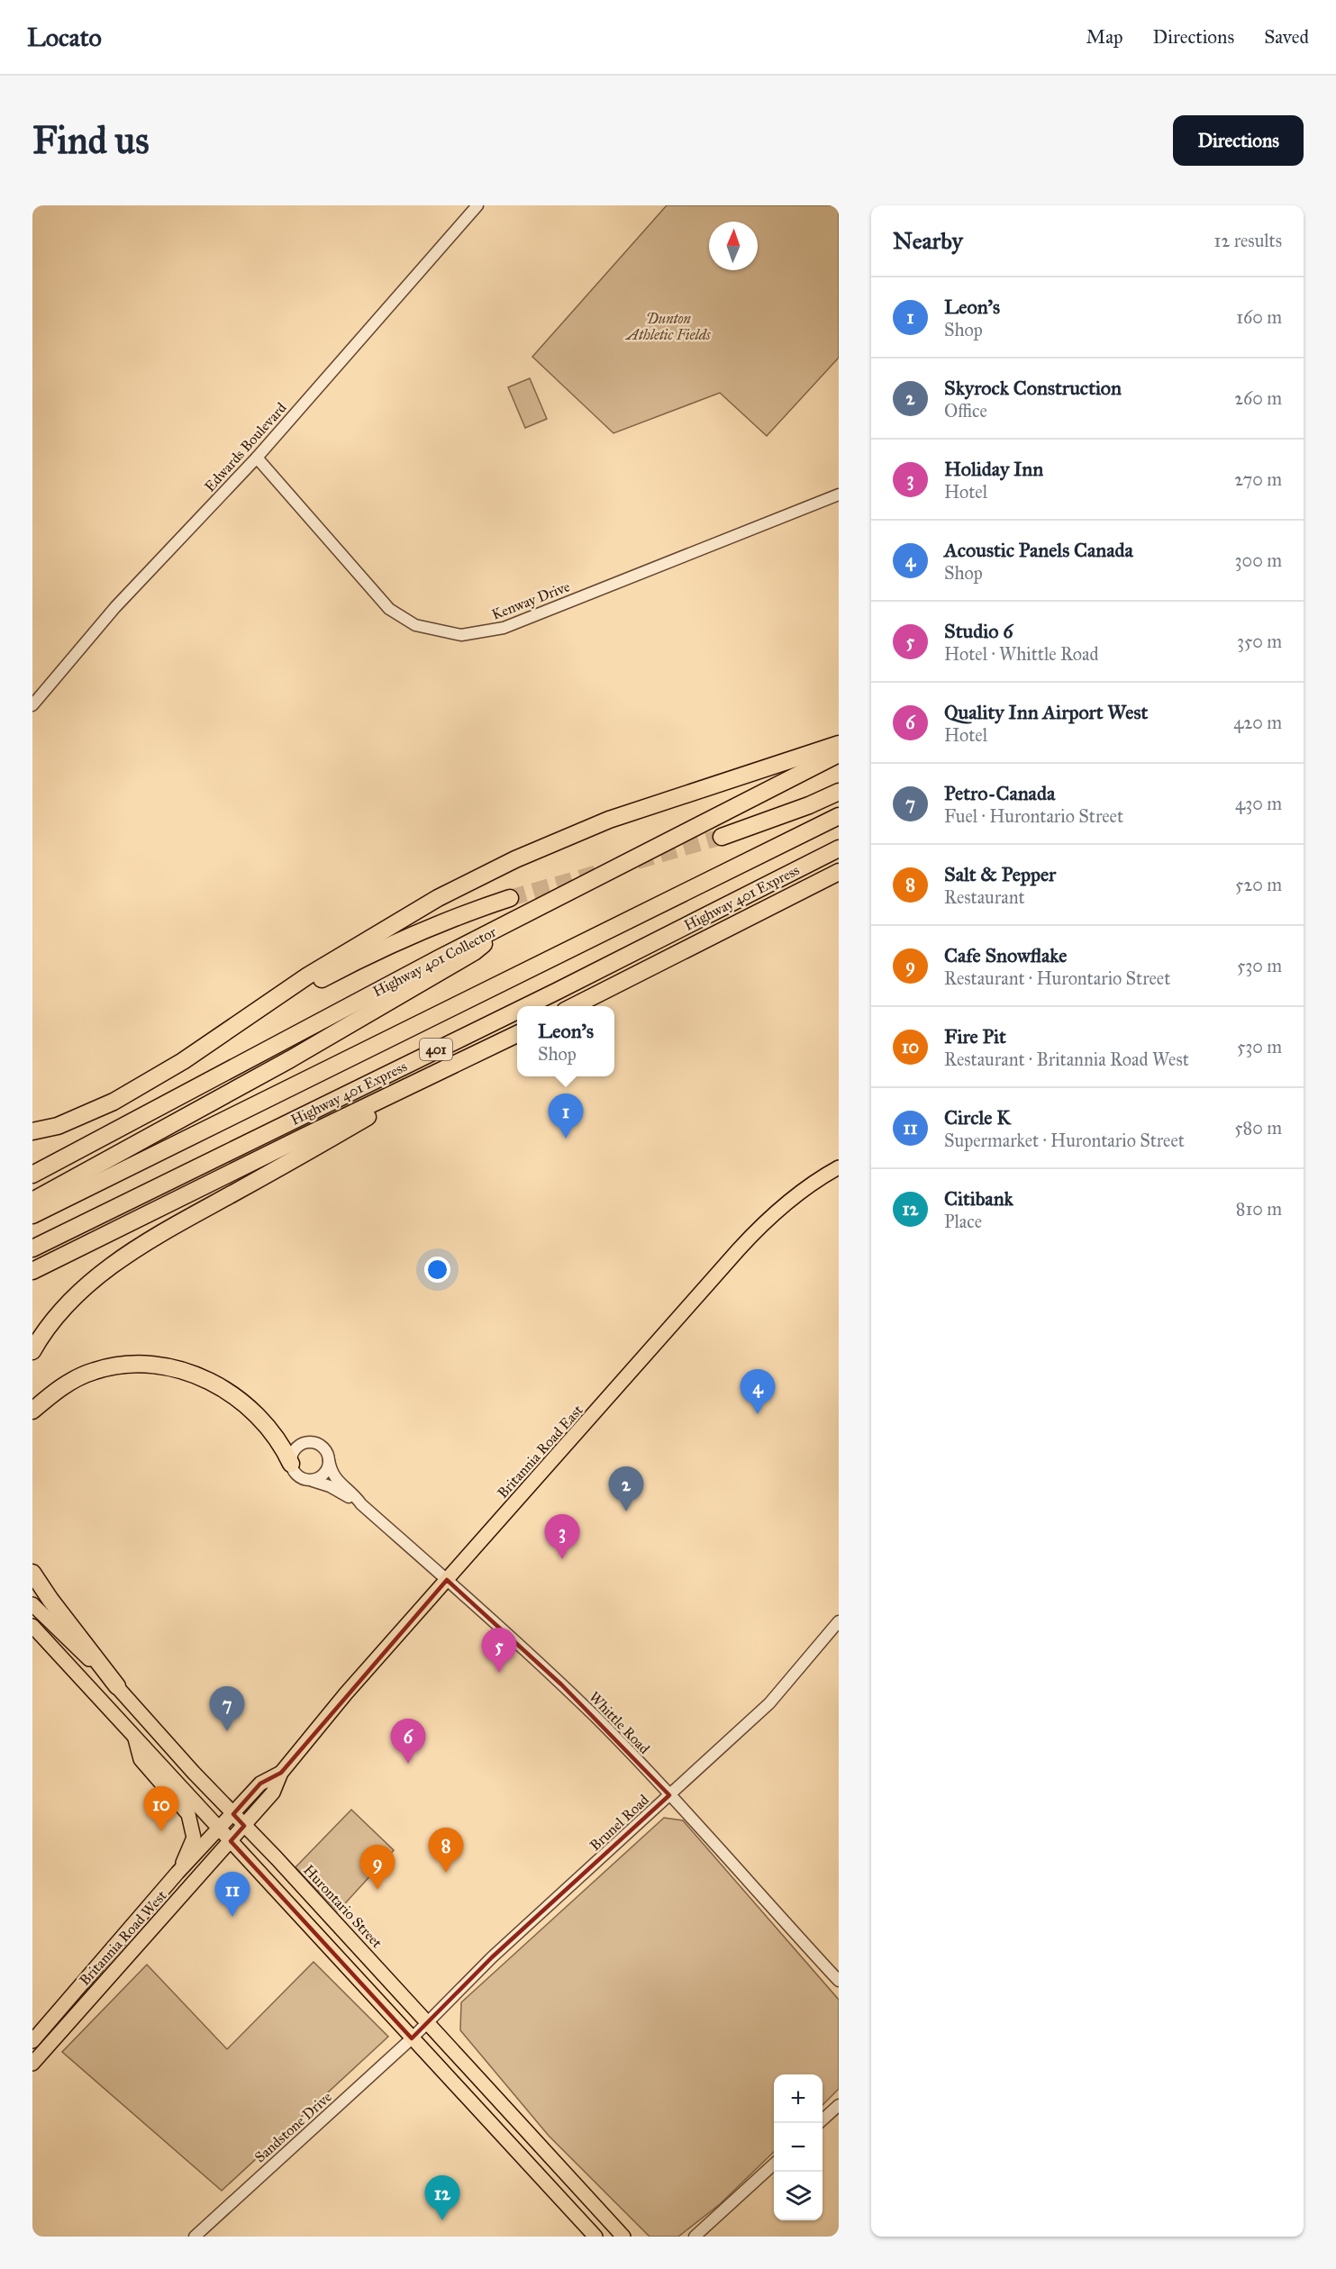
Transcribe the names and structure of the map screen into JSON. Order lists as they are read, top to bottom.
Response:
{
  "streets": {
    "highway": ["Highway 401 Express", "Highway 401 Collector", "401"],
    "main road": ["Britannia Road East", "Hurontario Street", "Britannia Road West"],
    "street": [
      "Edwards Boulevard",
      "Kenway Drive",
      "Whittle Road",
      "Brunel Road",
      "Sandstone Drive"
    ]
  },
  "crossings": [
    ["Edwards Boulevard", "Kenway Drive"],
    ["Britannia Road East", "Whittle Road"],
    ["Britannia Road East", "Hurontario Street"],
    ["Britannia Road East", "Britannia Road West"],
    ["Whittle Road", "Brunel Road"],
    ["Brunel Road", "Hurontario Street"],
    ["Brunel Road", "Sandstone Drive"],
    ["Hurontario Street", "Britannia Road West"],
    ["Hurontario Street", "Sandstone Drive"]
  ],
  "parks": ["Dunton Athletic Fields"],
  "north": "top",
  "page": {
    "header": "Locato",
    "nav": ["Map", "Directions", "Saved"],
    "buttons": "Directions",
    "title": "Find us",
    "heading": ["Nearby", "12 results"],
    "list": [
      {
        "mark": "1",
        "name": "Leon's",
        "note": "Shop",
        "value": "160 m"
      },
      {
        "mark": "2",
        "name": "Skyrock Construction",
        "note": "Office",
        "value": "260 m"
      },
      {
        "mark": "3",
        "name": "Holiday Inn",
        "note": "Hotel",
        "value": "270 m"
      },
      {
        "mark": "4",
        "name": "Acoustic Panels Canada",
        "note": "Shop",
        "value": "300 m"
      },
      {
        "mark": "5",
        "name": "Studio 6",
        "note": "Hotel · Whittle Road",
        "value": "350 m"
      },
      {
        "mark": "6",
        "name": "Quality Inn Airport West",
        "note": "Hotel",
        "value": "420 m"
      },
      {
        "mark": "7",
        "name": "Petro-Canada",
        "note": "Fuel · Hurontario Street",
        "value": "430 m"
      },
      {
        "mark": "8",
        "name": "Salt & Pepper",
        "note": "Restaurant",
        "value": "520 m"
      },
      {
        "mark": "9",
        "name": "Cafe Snowflake",
        "note": "Restaurant · Hurontario Street",
        "value": "530 m"
      },
      {
        "mark": "10",
        "name": "Fire Pit",
        "note": "Restaurant · Britannia Road West",
        "value": "530 m"
      },
      {
        "mark": "11",
        "name": "Circle K",
        "note": "Supermarket · Hurontario Street",
        "value": "580 m"
      },
      {
        "mark": "12",
        "name": "Citibank",
        "note": "Place",
        "value": "810 m"
      }
    ],
    "popup": ["Leon's", "Shop"],
    "pins": [
      "1",
      "4",
      "2",
      "3",
      "5",
      "7",
      "6",
      "10",
      "8",
      "9",
      "11",
      "12"
    ],
    "map_buttons": ["+", "−"]
  }
}
